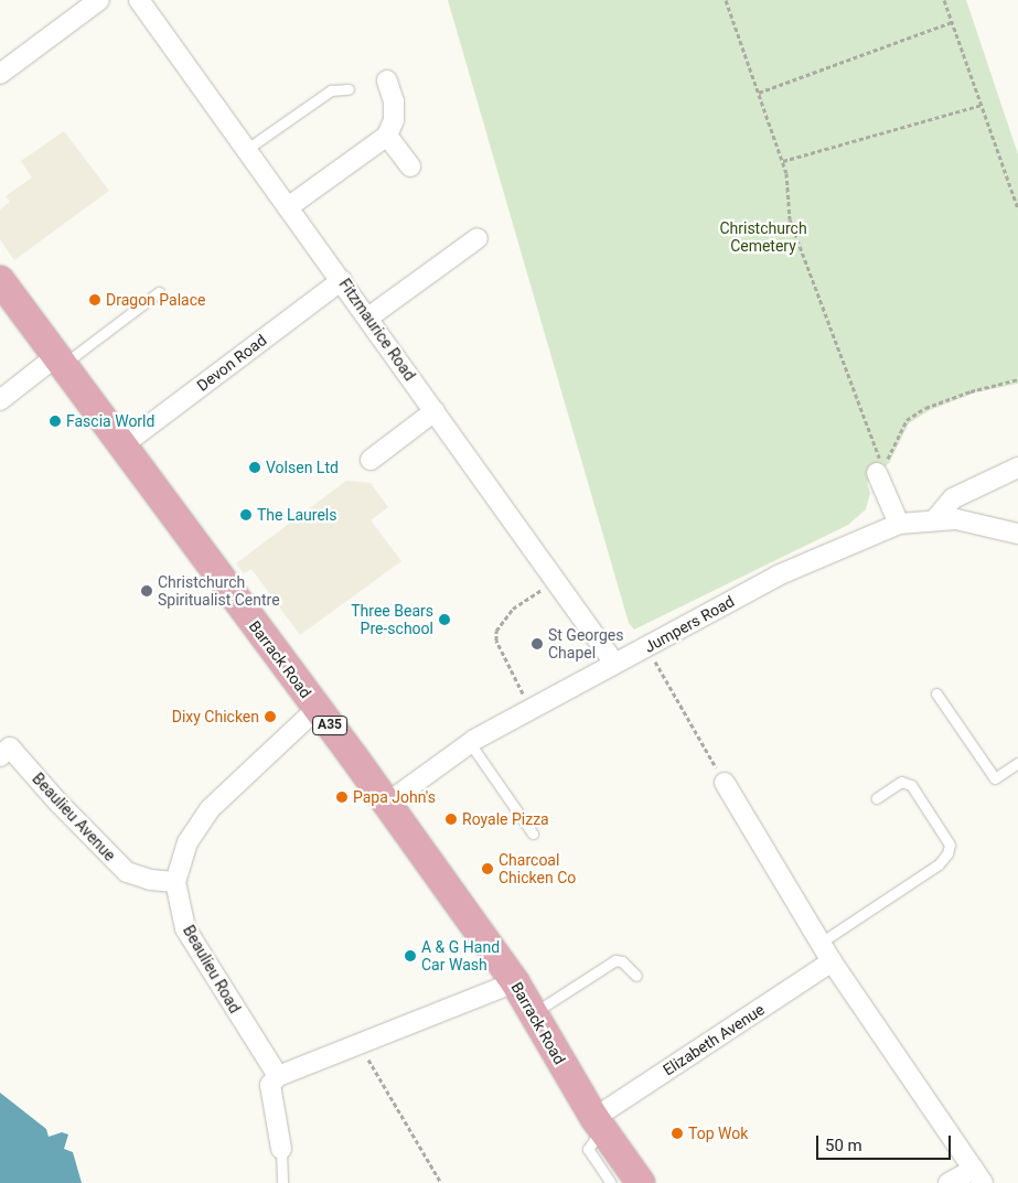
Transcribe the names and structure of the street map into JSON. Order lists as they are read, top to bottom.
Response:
{
  "streets": {
    "main road": ["Barrack Road", "A35"],
    "street": [
      "Fitzmaurice Road",
      "Devon Road",
      "Jumpers Road",
      "Beaulieu Avenue",
      "Beaulieu Road",
      "Elizabeth Avenue"
    ]
  },
  "crossings": [
    ["Fitzmaurice Road", "Devon Road"],
    ["Fitzmaurice Road", "Jumpers Road"],
    ["Devon Road", "Barrack Road"],
    ["Jumpers Road", "Barrack Road"],
    ["Barrack Road", "Beaulieu Road"],
    ["Barrack Road", "Elizabeth Avenue"],
    ["Beaulieu Avenue", "Beaulieu Road"]
  ],
  "parks": ["Christchurch Cemetery"],
  "places": [
    "Dragon Palace",
    "Fascia World",
    "Volsen Ltd",
    "The Laurels",
    "Christchurch Spiritualist Centre",
    "Three Bears Pre-school",
    "St Georges Chapel",
    "Dixy Chicken",
    "Papa John's",
    "Royale Pizza",
    "Charcoal Chicken Co",
    "A & G Hand Car Wash",
    "Top Wok"
  ],
  "scale_bar": "50 m"
}
